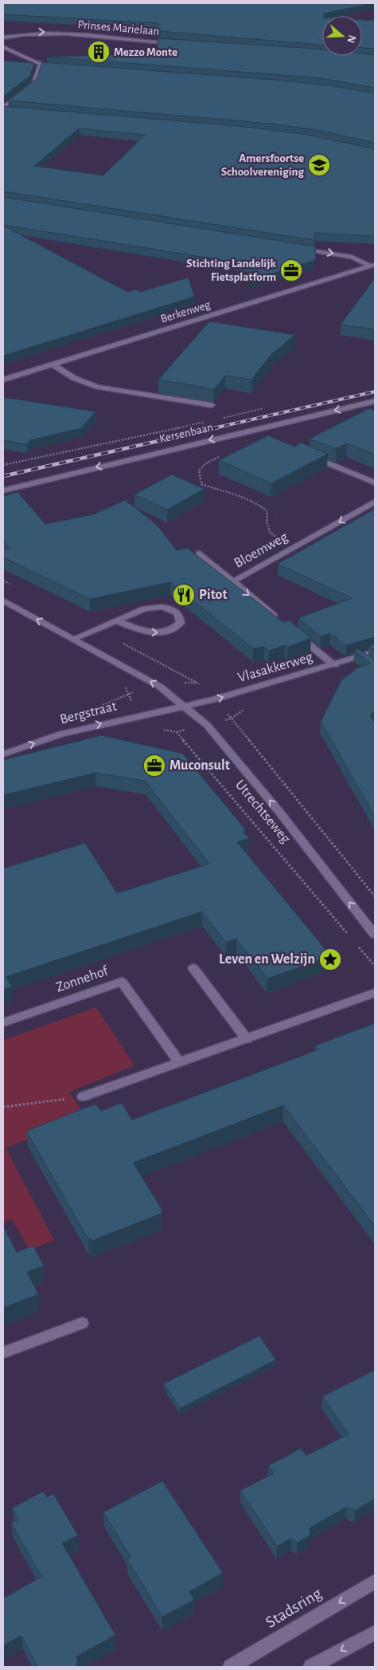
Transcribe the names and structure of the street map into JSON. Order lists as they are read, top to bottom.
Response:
{
  "streets": {
    "street": [
      "Prinses Marielaan",
      "Berkenweg",
      "Kersenbaan",
      "Bloemweg",
      "Vlasakkerweg",
      "Bergstraat",
      "Utrechtseweg",
      "Zonnehof",
      "Stadsring"
    ]
  },
  "crossings": [
    ["Vlasakkerweg", "Bergstraat"],
    ["Vlasakkerweg", "Utrechtseweg"],
    ["Bergstraat", "Utrechtseweg"]
  ],
  "one_way": [
    "Kersenbaan",
    "Vlasakkerweg",
    "Bergstraat",
    "Utrechtseweg"
  ],
  "places": {
    "building": ["Mezzo Monte"],
    "school or university": ["Amersfoortse Schoolvereniging"],
    "office": ["Stichting Landelijk Fietsplatform", "Muconsult"],
    "restaurant": ["Pitot"],
    "place": ["Leven en Welzijn"]
  },
  "north": "right"
}
